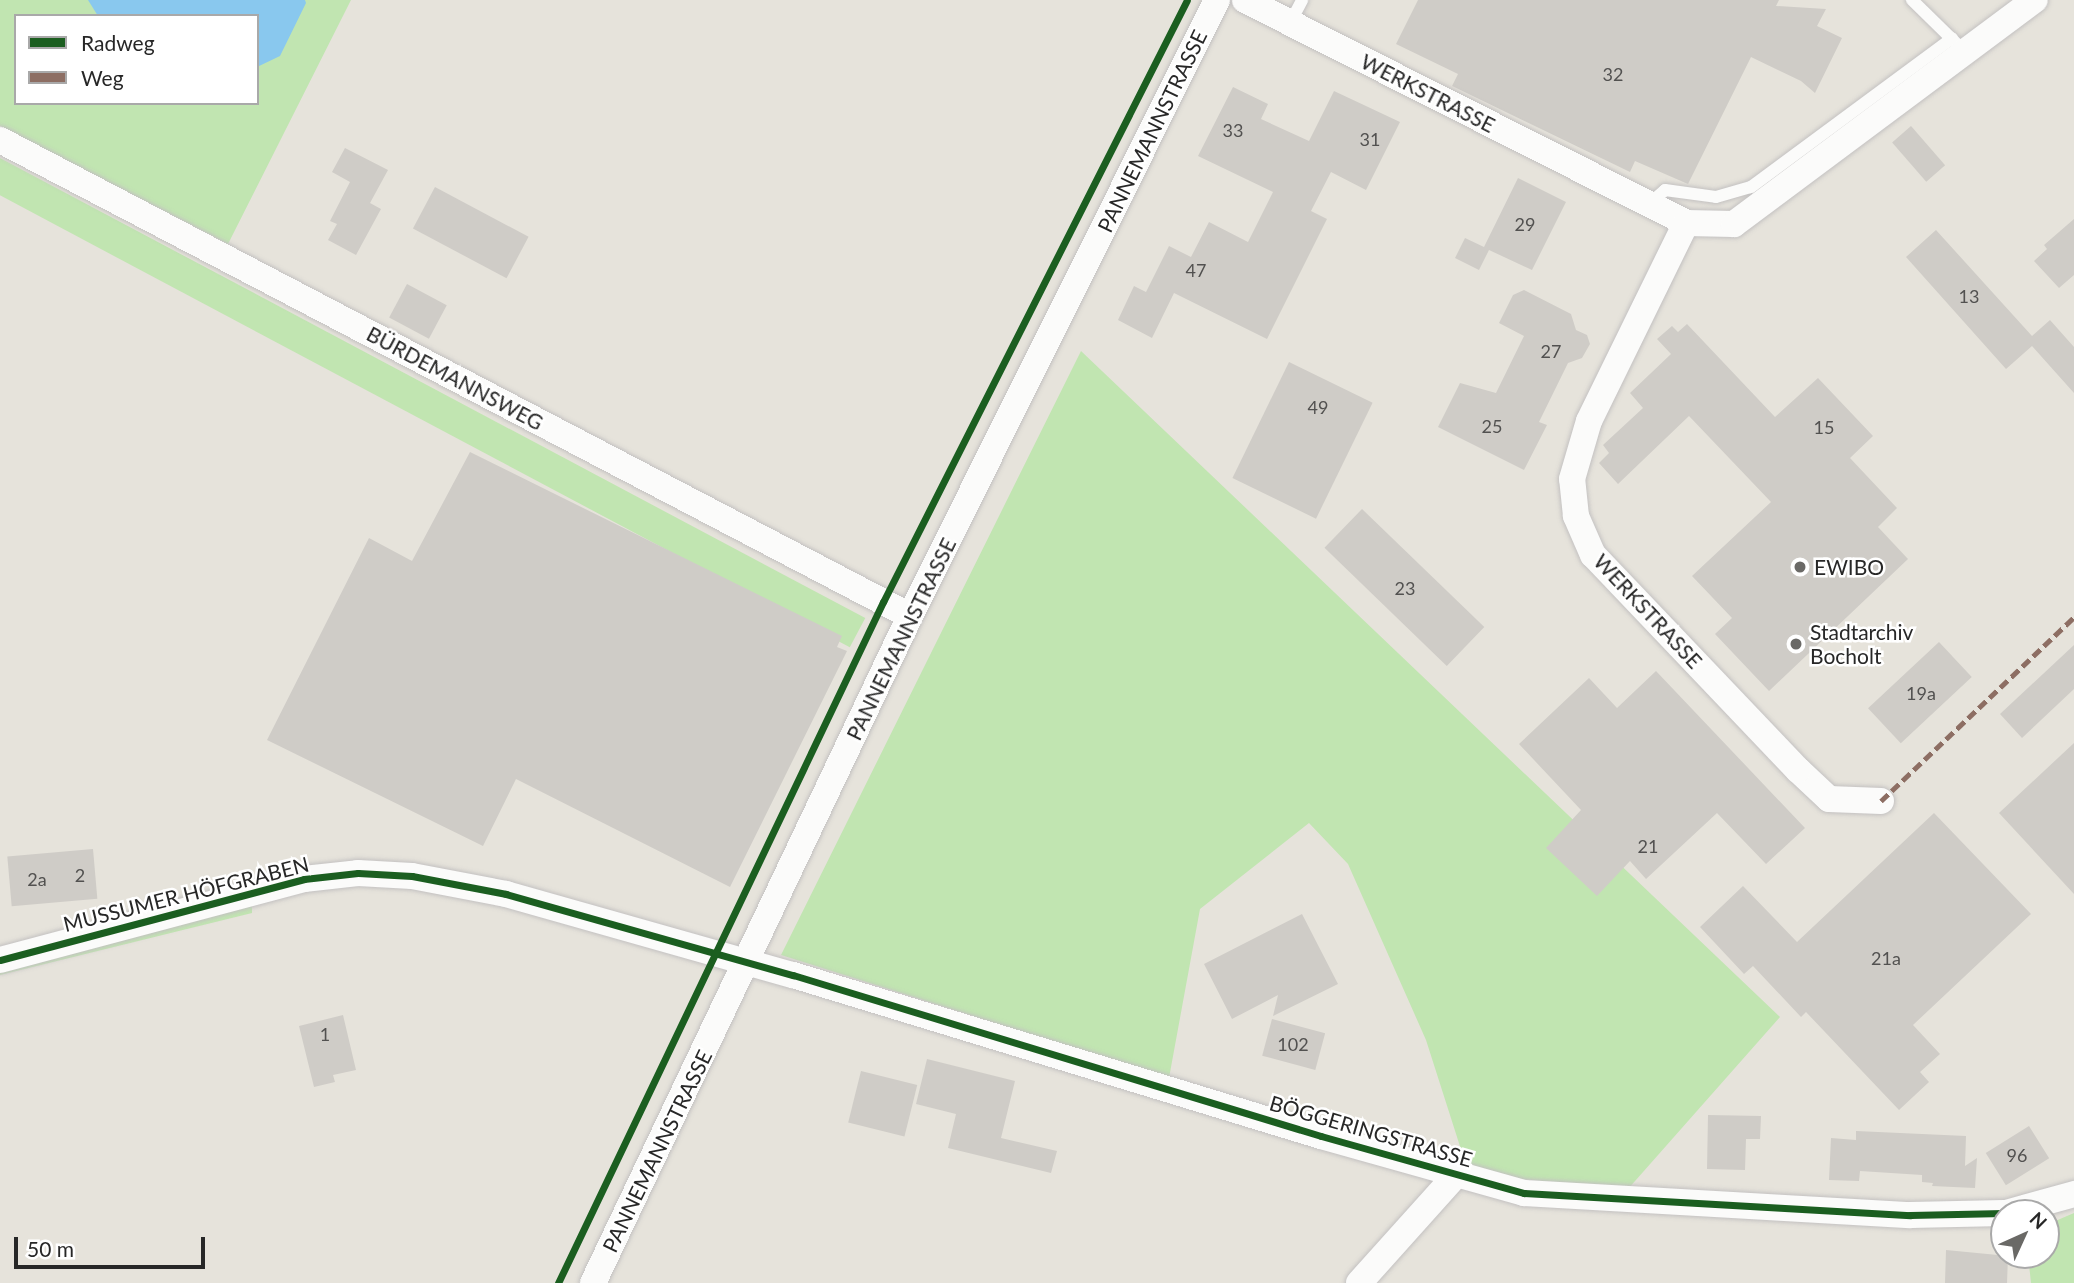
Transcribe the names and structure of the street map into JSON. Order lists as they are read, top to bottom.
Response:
{
  "streets": {
    "street": [
      "WERKSTRASSE",
      "PANNEMANNSTRASSE",
      "BÜRDEMANNSWEG",
      "MUSSUMER HÖFGRABEN",
      "BÖGGERINGSTRASSE"
    ]
  },
  "crossings": [
    ["PANNEMANNSTRASSE", "BÜRDEMANNSWEG"],
    ["PANNEMANNSTRASSE", "MUSSUMER HÖFGRABEN"],
    ["PANNEMANNSTRASSE", "BÖGGERINGSTRASSE"],
    ["MUSSUMER HÖFGRABEN", "BÖGGERINGSTRASSE"]
  ],
  "places": ["EWIBO", "Stadtarchiv Bocholt"],
  "house_numbers": [
    "32",
    "33",
    "31",
    "29",
    "47",
    "13",
    "27",
    "49",
    "25",
    "15",
    "23",
    "19a",
    "21",
    "2",
    "2a",
    "21a",
    "1",
    "102",
    "96"
  ],
  "legend": ["Radweg", "Weg"],
  "scale_bar": "50 m",
  "north": "top right"
}
